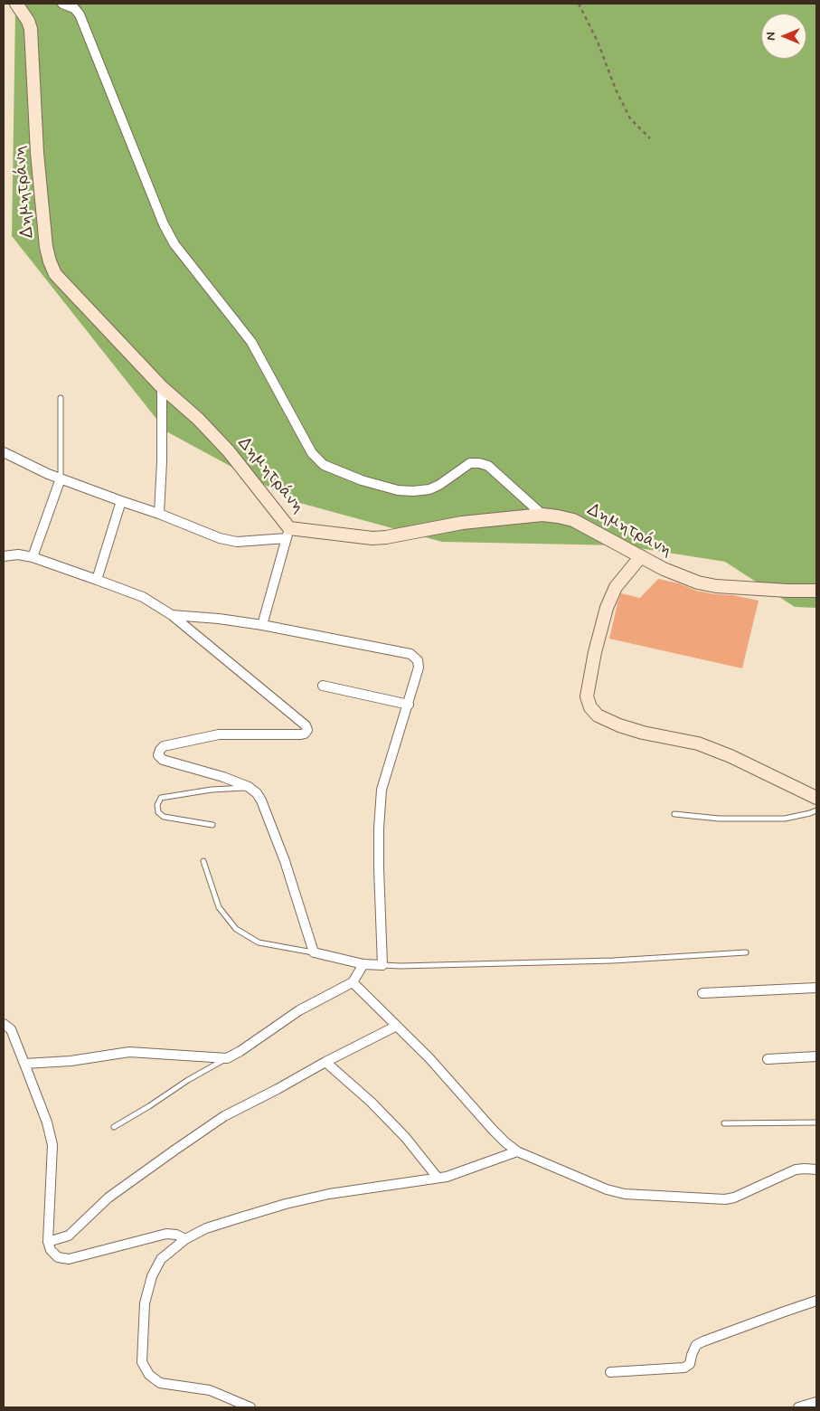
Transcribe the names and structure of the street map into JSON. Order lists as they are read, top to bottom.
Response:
{
  "streets": {
    "street": ["Δημητράνη"]
  },
  "north": "left"
}
